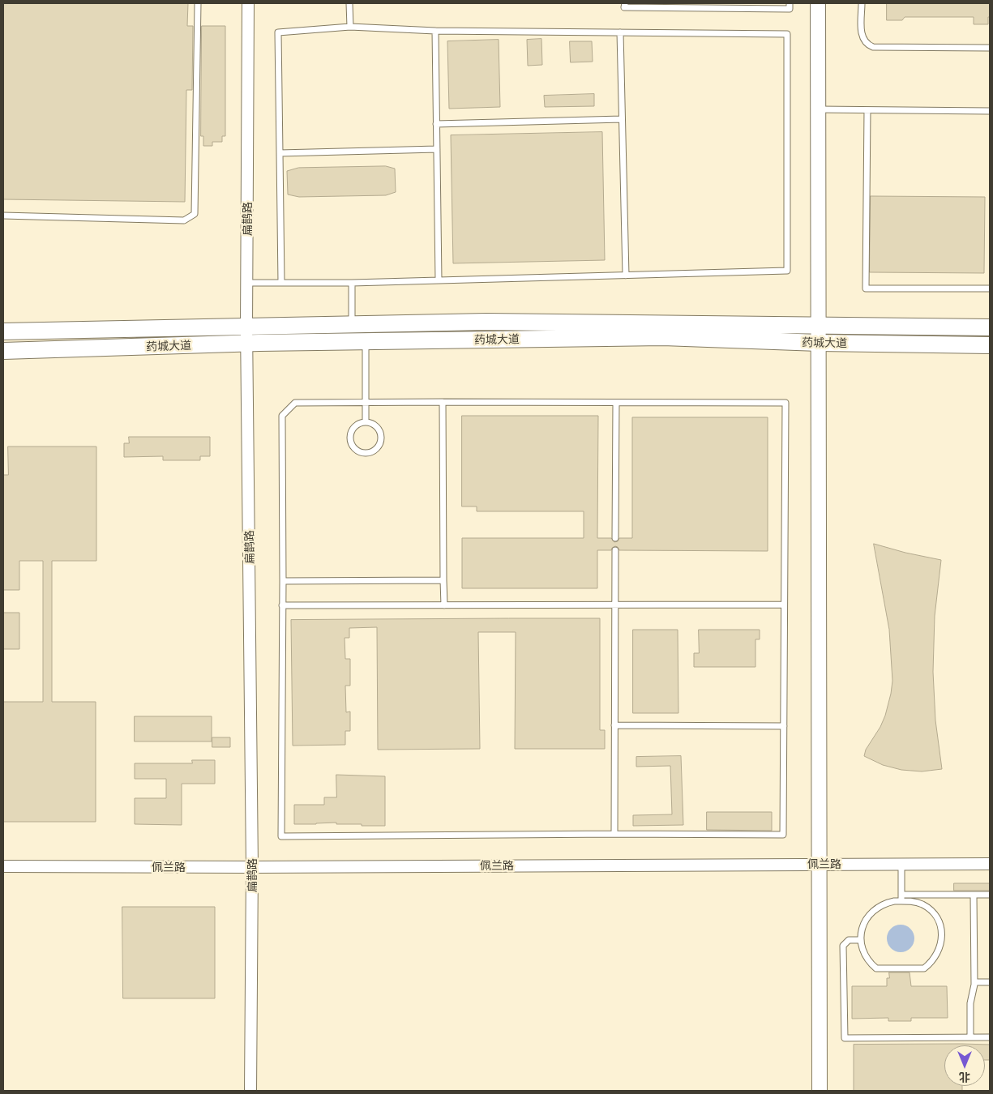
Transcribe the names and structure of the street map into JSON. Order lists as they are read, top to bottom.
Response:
{
  "streets": {
    "main road": ["药城大道"],
    "street": ["扁鹊路", "佩兰路"]
  },
  "crossings": [
    ["扁鹊路", "药城大道"],
    ["扁鹊路", "佩兰路"]
  ],
  "north": "bottom"
}
